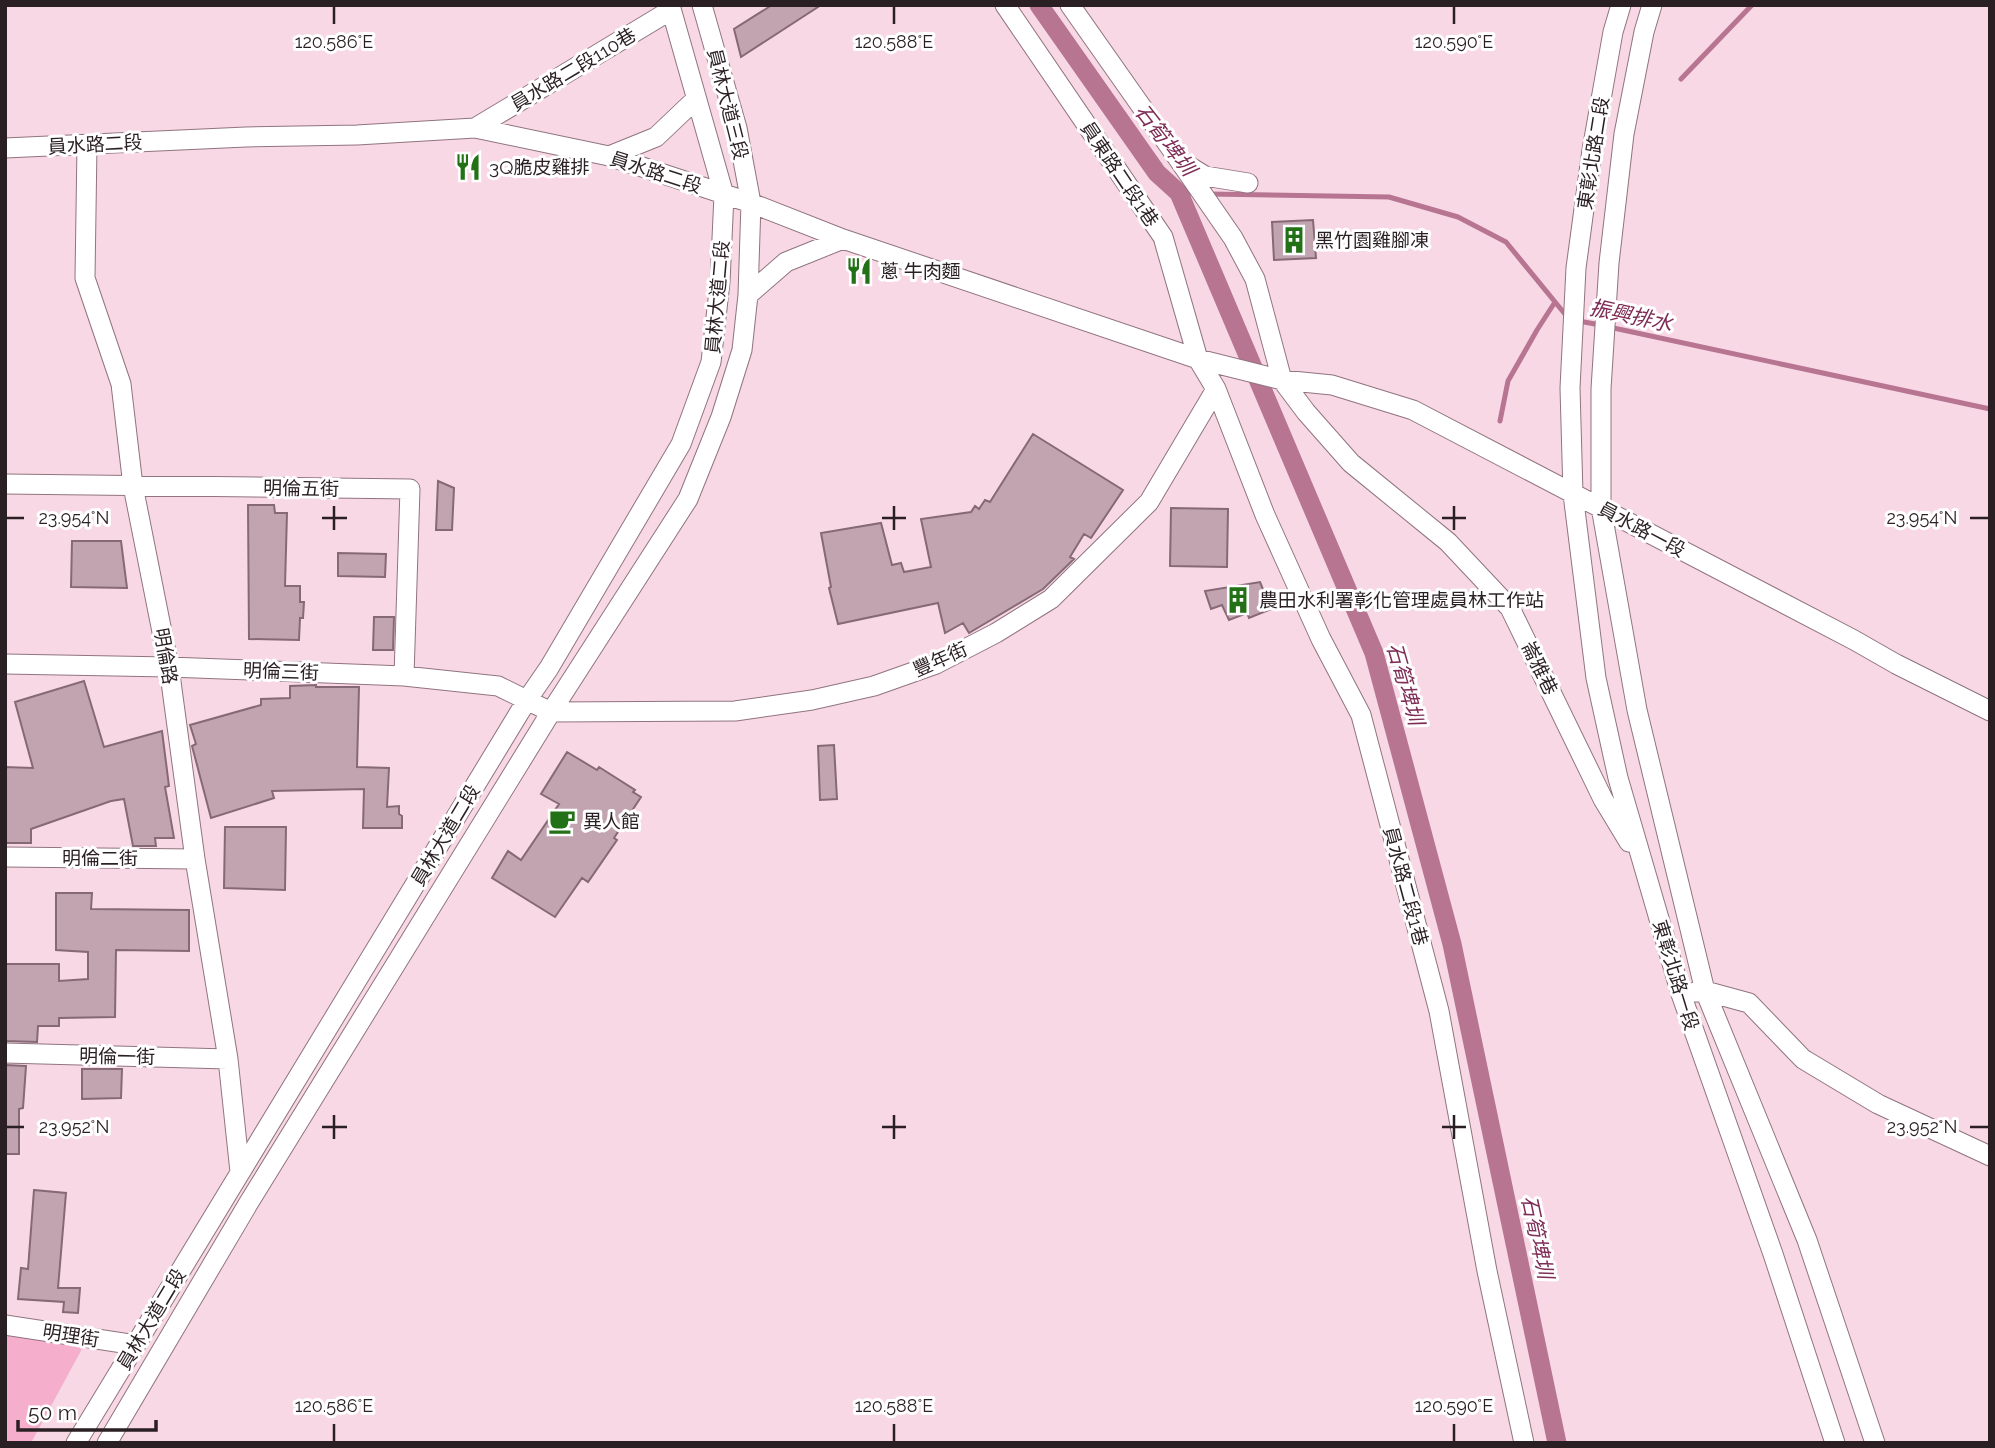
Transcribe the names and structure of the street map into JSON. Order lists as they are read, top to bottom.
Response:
{
  "streets": {
    "street": [
      "員水路二段110巷",
      "員林大道三段",
      "員水路二段",
      "東彰北路二段",
      "員東路二段1巷",
      "員林大道二段",
      "明倫五街",
      "員水路一段",
      "明倫路",
      "豐年街",
      "崙雅巷",
      "明倫三街",
      "明倫二街",
      "員水路二段1巷",
      "東彰北路一段",
      "明倫一街",
      "明理街"
    ]
  },
  "crossings": [
    ["員水路二段110巷", "員林大道三段"],
    ["員水路二段110巷", "員水路二段"],
    ["員林大道三段", "員水路二段"],
    ["員林大道三段", "員林大道二段"],
    ["員水路二段", "員東路二段1巷"],
    ["員水路二段", "員林大道二段"],
    ["員水路二段", "員水路一段"],
    ["員水路二段", "明倫路"],
    ["員水路二段", "崙雅巷"],
    ["員水路二段", "員水路二段1巷"],
    ["東彰北路二段", "員水路一段"],
    ["東彰北路二段", "東彰北路一段"],
    ["員東路二段1巷", "員水路二段1巷"],
    ["員林大道二段", "明倫路"],
    ["員林大道二段", "豐年街"],
    ["員林大道二段", "明倫三街"],
    ["員林大道二段", "明理街"],
    ["明倫五街", "明倫路"],
    ["明倫五街", "明倫三街"],
    ["員水路一段", "崙雅巷"],
    ["員水路一段", "東彰北路一段"],
    ["明倫路", "明倫三街"],
    ["明倫路", "明倫二街"],
    ["明倫路", "明倫一街"],
    ["豐年街", "明倫三街"],
    ["豐年街", "員水路二段1巷"],
    ["崙雅巷", "東彰北路一段"]
  ],
  "water": ["石筍埤圳", "振興排水"],
  "places": {
    "restaurant": ["3Q脆皮雞排", "蔥 牛肉麵"],
    "building": ["黑竹園雞腳凍", "農田水利署彰化管理處員林工作站"],
    "cafe": ["異人館"]
  },
  "scale_bar": "50 m",
  "coordinates": [
    "120.586°E",
    "120.588°E",
    "120.590°E",
    "23.954°N",
    "23.952°N"
  ]
}
